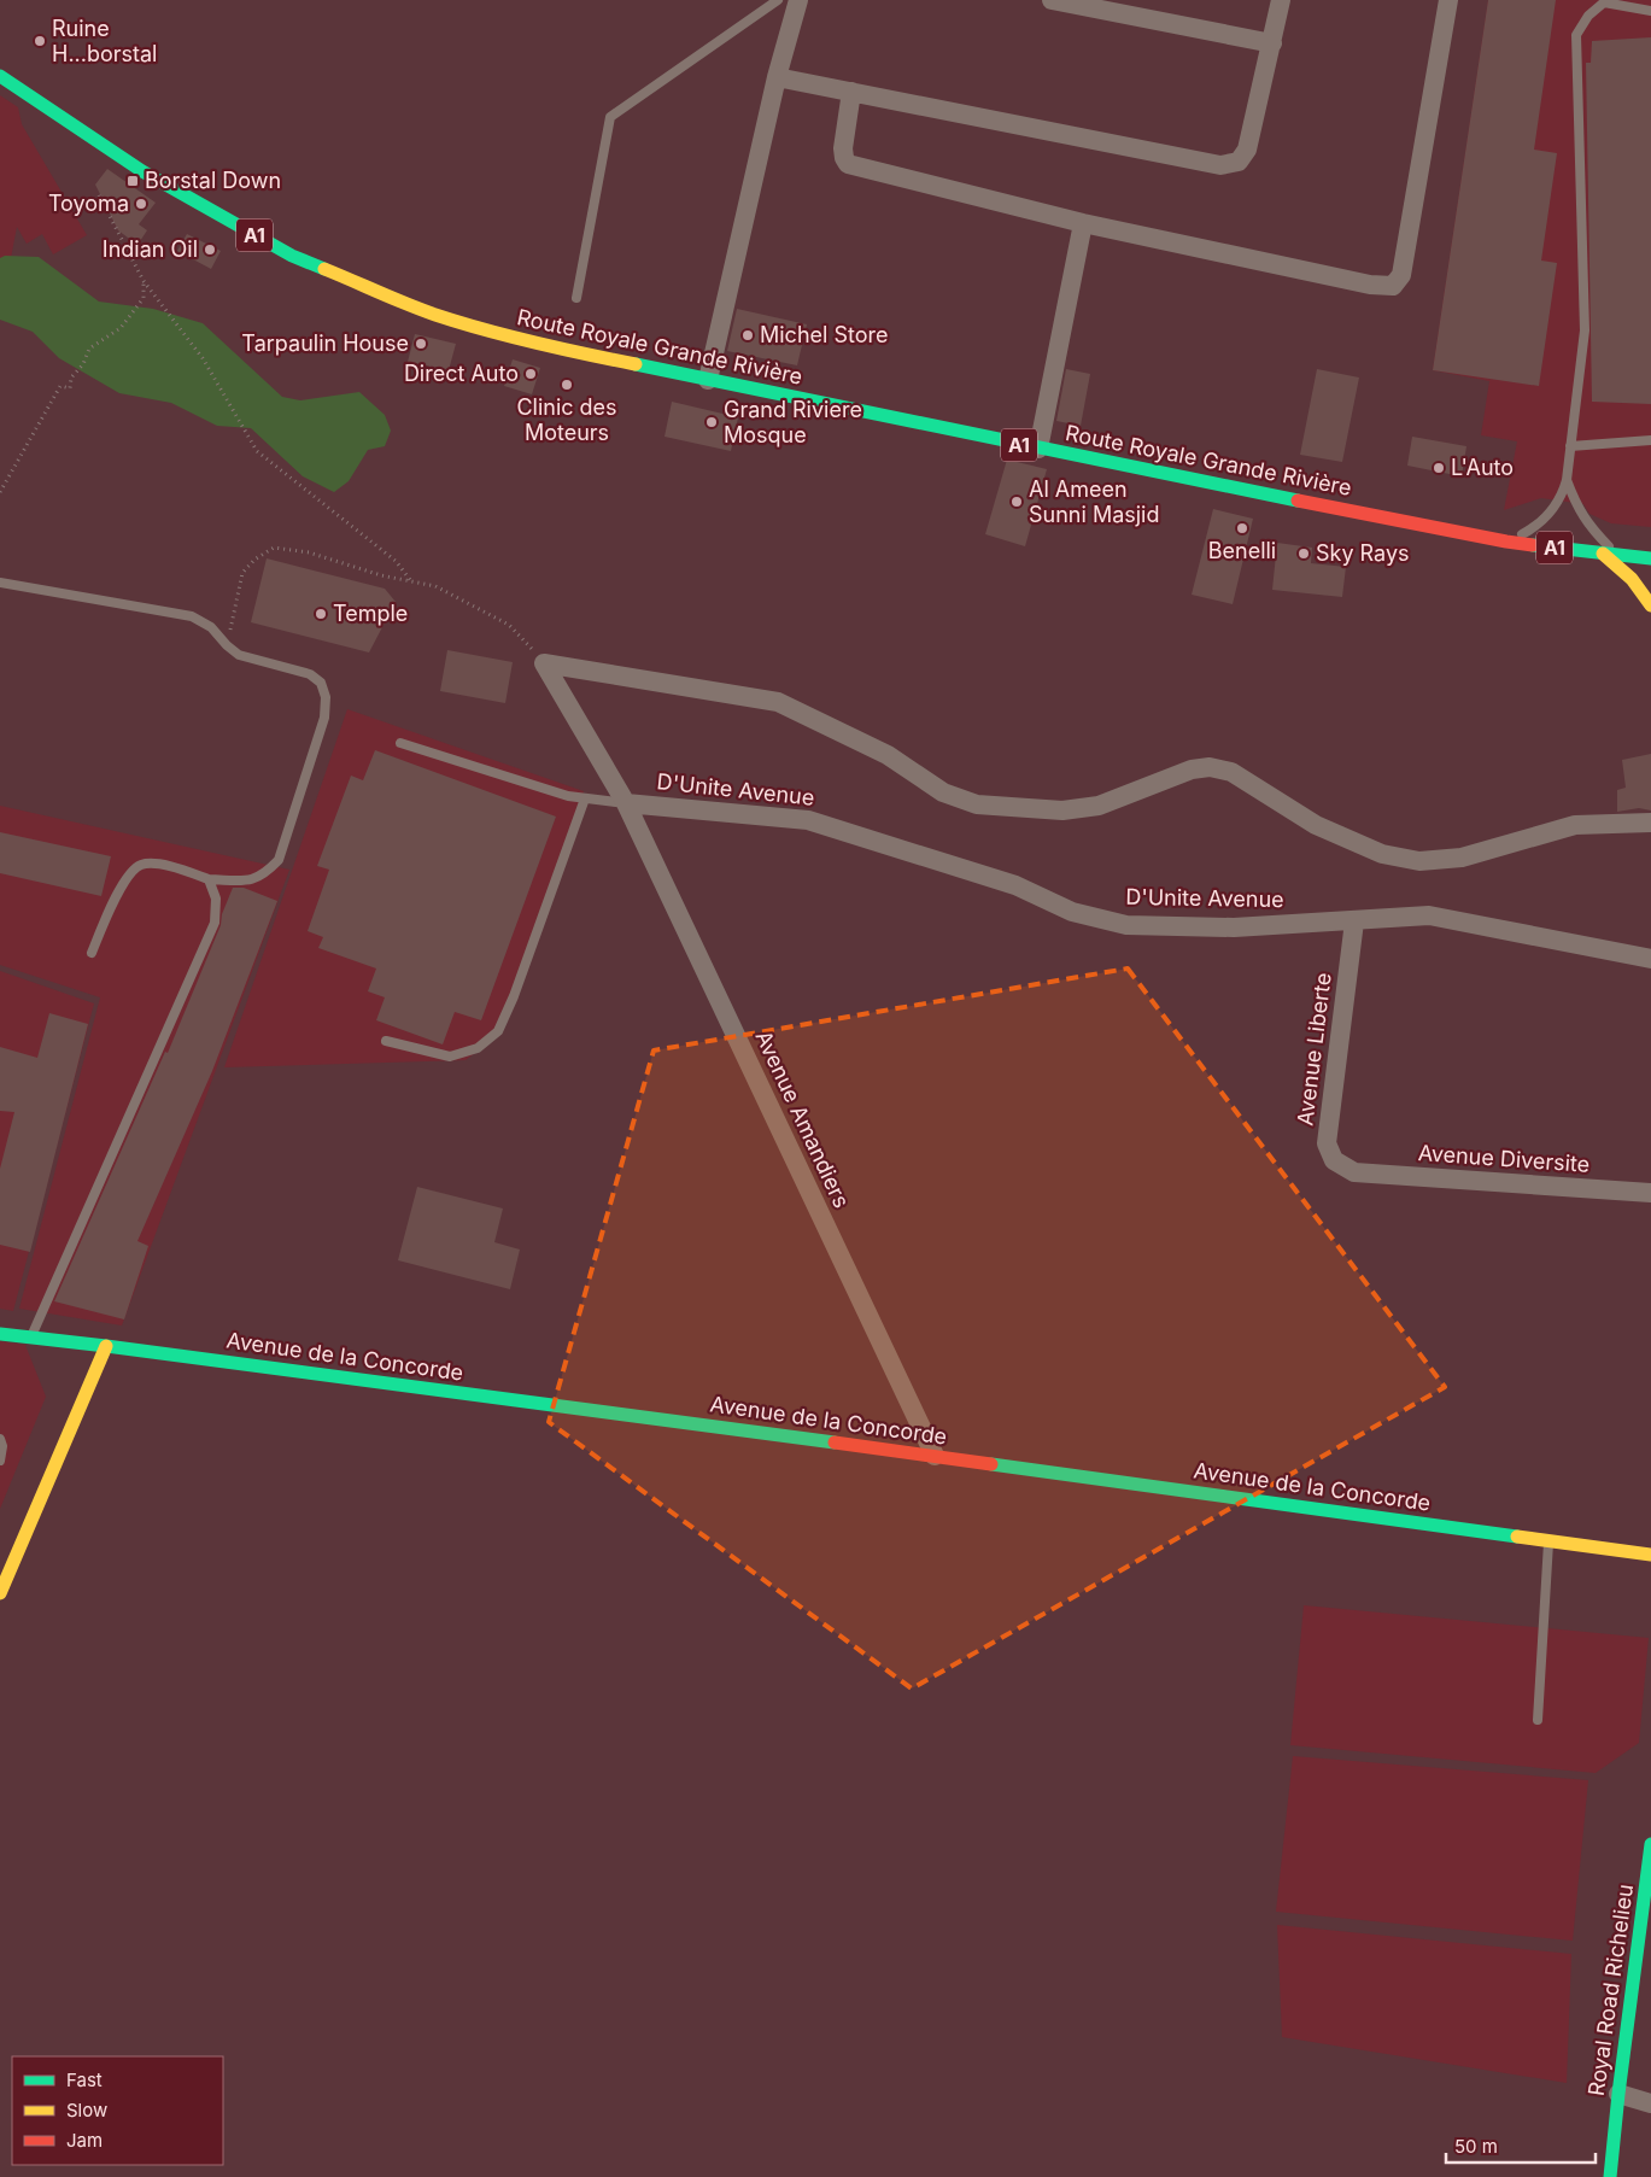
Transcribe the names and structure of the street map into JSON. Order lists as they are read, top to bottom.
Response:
{
  "streets": {
    "main road": [
      "A1",
      "Route Royale Grande Rivière",
      "Avenue de la Concorde",
      "Royal Road Richelieu"
    ],
    "street": [
      "D'Unite Avenue",
      "Avenue Liberte",
      "Avenue Amandiers",
      "Avenue Diversite"
    ]
  },
  "crossings": [
    ["D'Unite Avenue", "Avenue Liberte"],
    ["D'Unite Avenue", "Avenue Amandiers"],
    ["Avenue Liberte", "Avenue Diversite"],
    ["Avenue Amandiers", "Avenue de la Concorde"]
  ],
  "places": {
    "other": [
      "Ruine H...borstal",
      "Toyoma",
      "Indian Oil",
      "Michel Store",
      "Tarpaulin House",
      "Direct Auto",
      "Clinic des Moteurs",
      "Grand Riviere Mosque",
      "L'Auto",
      "Al Ameen Sunni Masjid",
      "Benelli",
      "Sky Rays",
      "Temple"
    ],
    "transit": ["Borstal Down"]
  },
  "legend": ["Fast", "Slow", "Jam"],
  "scale_bar": "50 m"
}
